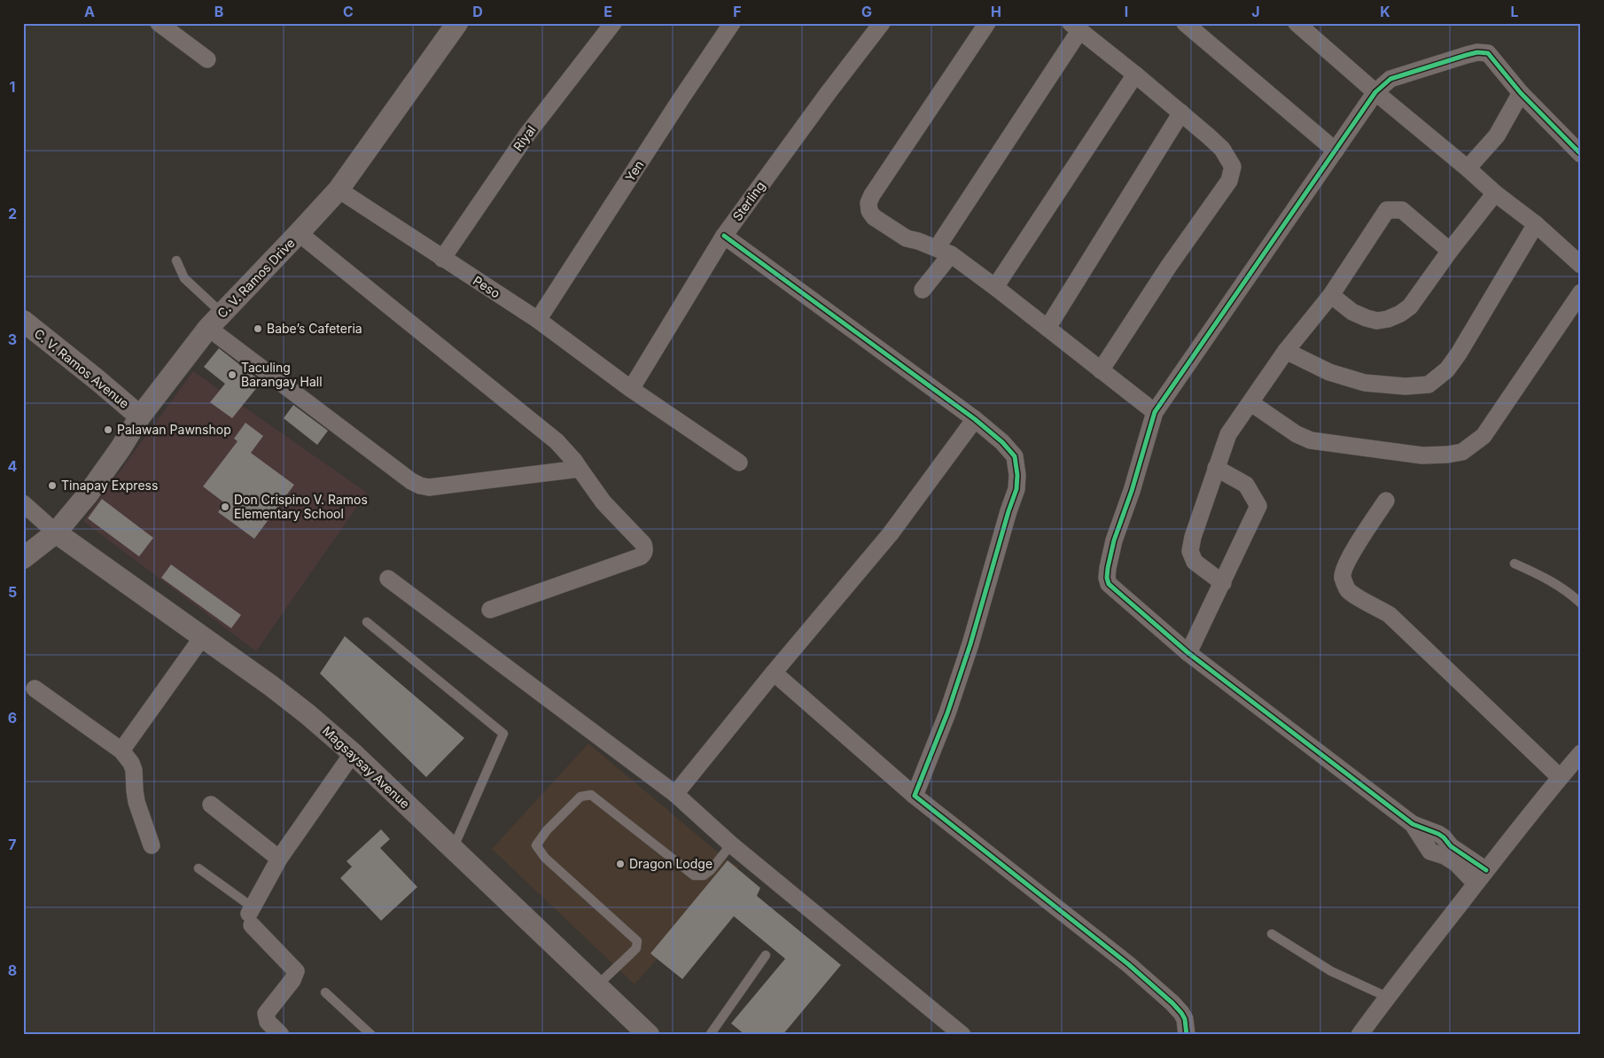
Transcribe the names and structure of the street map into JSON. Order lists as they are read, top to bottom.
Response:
{
  "streets": {
    "street": [
      "Riyal",
      "Yen",
      "Sterling",
      "C. V. Ramos Drive",
      "Peso",
      "C. V. Ramos Avenue",
      "Magsaysay Avenue"
    ]
  },
  "crossings": [
    ["Riyal", "Peso"],
    ["Yen", "Peso"],
    ["Sterling", "Peso"],
    ["C. V. Ramos Drive", "Peso"],
    ["C. V. Ramos Drive", "C. V. Ramos Avenue"],
    ["C. V. Ramos Drive", "Magsaysay Avenue"]
  ],
  "places": [
    "Babe’s Cafeteria",
    "Taculing Barangay Hall",
    "Palawan Pawnshop",
    "Tinapay Express",
    "Don Crispino V. Ramos Elementary School",
    "Dragon Lodge"
  ],
  "grid": {
    "columns": [
      "A",
      "B",
      "C",
      "D",
      "E",
      "F",
      "G",
      "H",
      "I",
      "J",
      "K",
      "L"
    ],
    "rows": [
      "1",
      "2",
      "3",
      "4",
      "5",
      "6",
      "7",
      "8"
    ]
  }
}
